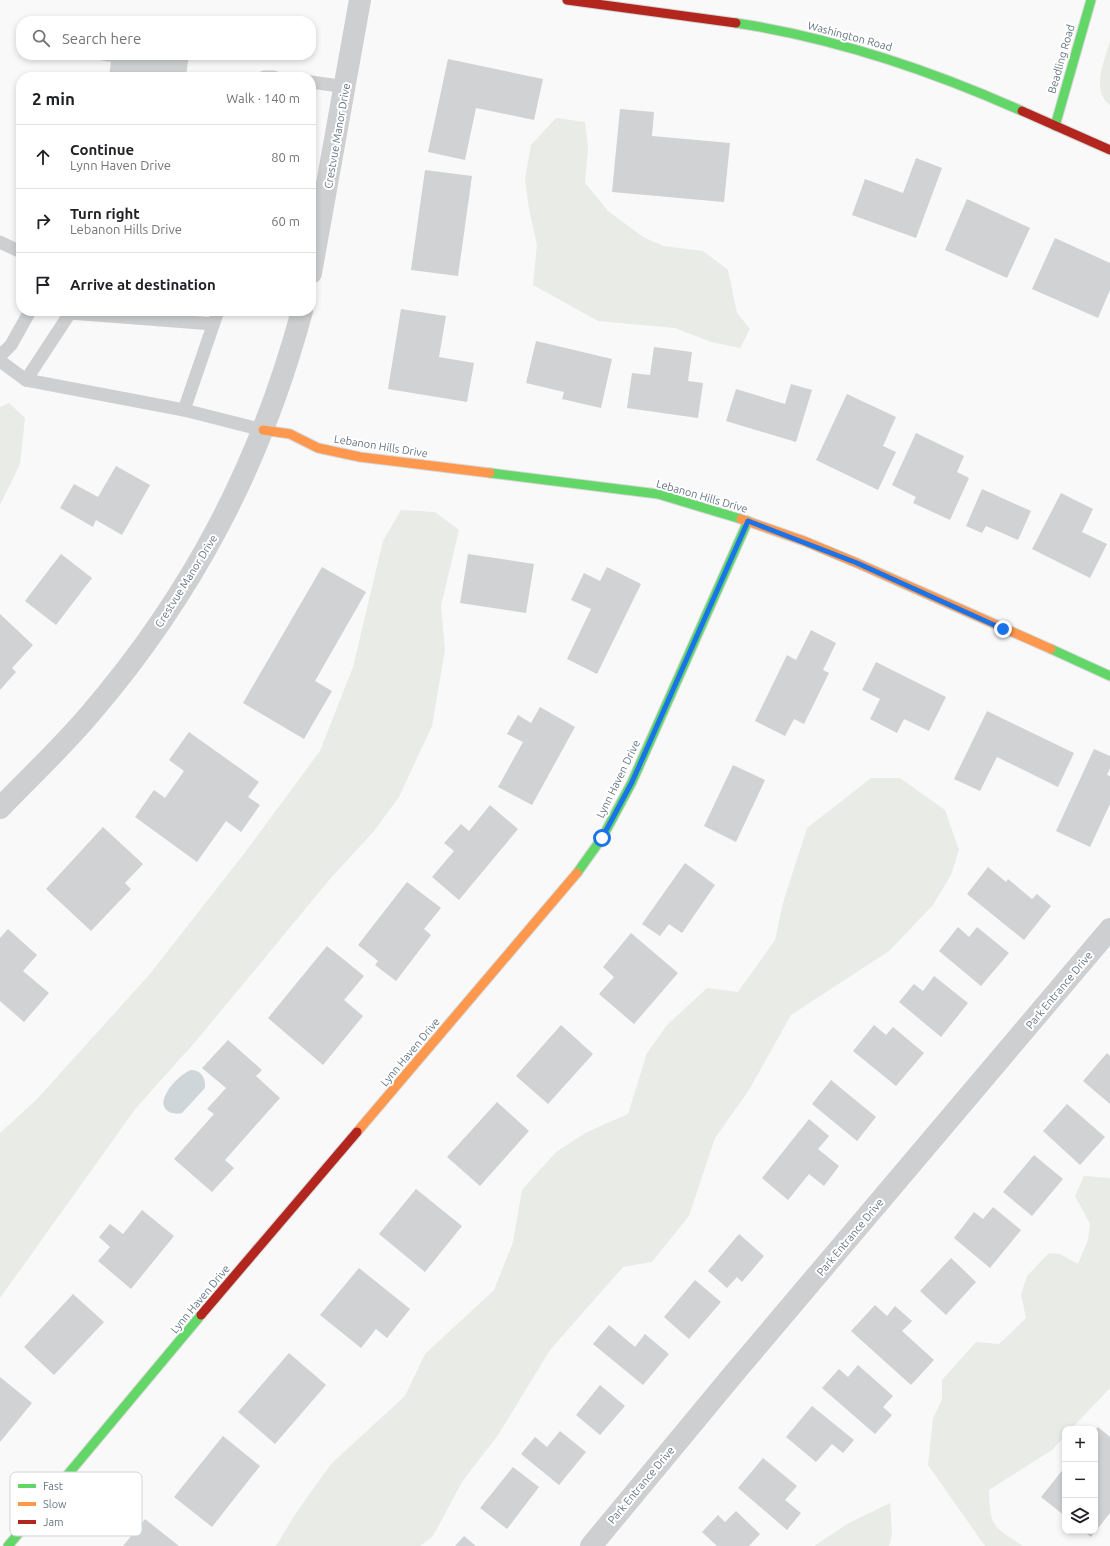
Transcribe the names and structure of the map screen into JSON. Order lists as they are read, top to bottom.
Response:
{
  "streets": {
    "street": [
      "Washington Road",
      "Beadling Road",
      "Crestvue Manor Drive",
      "Lebanon Hills Drive",
      "Lynn Haven Drive",
      "Park Entrance Drive"
    ]
  },
  "crossings": [
    ["Washington Road", "Beadling Road"],
    ["Crestvue Manor Drive", "Lebanon Hills Drive"],
    ["Lebanon Hills Drive", "Lynn Haven Drive"]
  ],
  "legend": ["Fast", "Slow", "Jam"],
  "page": {
    "search": "Search here",
    "heading": ["2 min", "Walk · 140 m"],
    "list": [
      ["Continue", "Lynn Haven Drive", "80 m"],
      ["Turn right", "Lebanon Hills Drive", "60 m"],
      "Arrive at destination"
    ],
    "map_buttons": ["+", "−"]
  }
}
